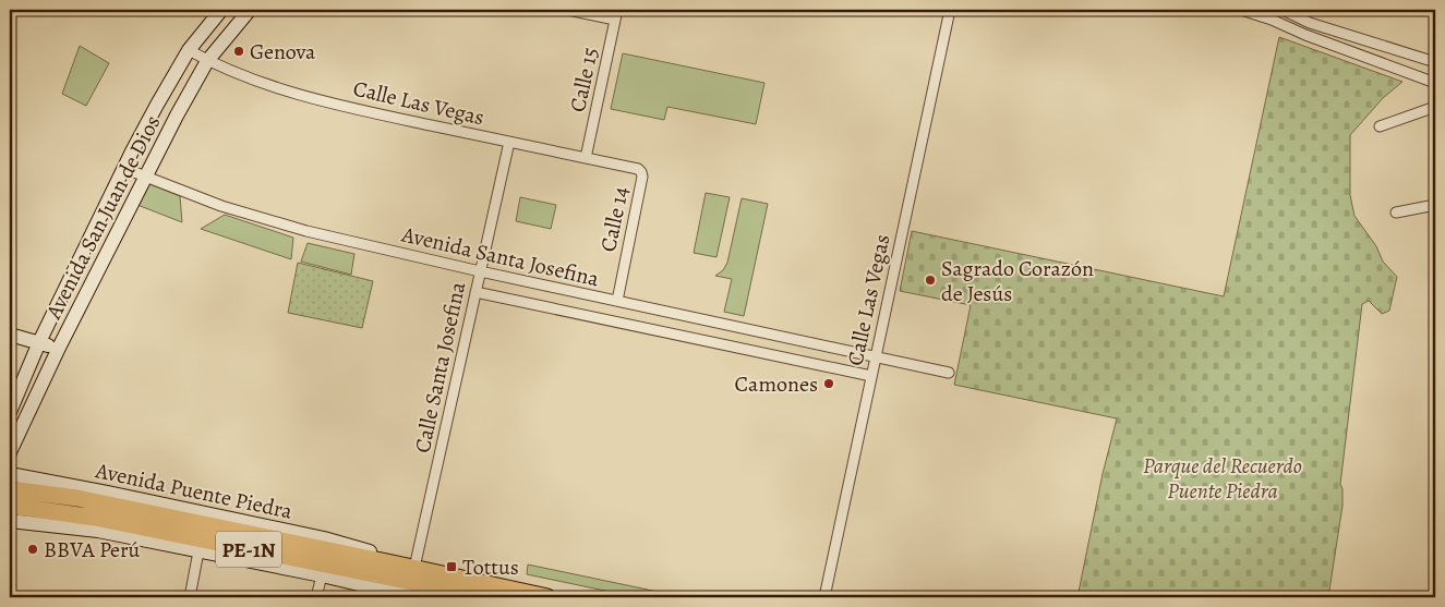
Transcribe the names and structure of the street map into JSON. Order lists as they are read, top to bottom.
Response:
{
  "streets": {
    "highway": ["PE-1N"],
    "main road": ["Avenida San Juan de Dios", "Avenida Puente Piedra"],
    "street": [
      "Calle 15",
      "Calle Las Vegas",
      "Calle 14",
      "Avenida Santa Josefina",
      "Calle Santa Josefina"
    ]
  },
  "crossings": [
    ["Calle 15", "Calle Las Vegas"],
    ["Calle Las Vegas", "Avenida San Juan de Dios"],
    ["Calle Las Vegas", "Calle 14"],
    ["Calle Las Vegas", "Avenida Santa Josefina"],
    ["Calle Las Vegas", "Calle Santa Josefina"],
    ["Avenida San Juan de Dios", "Avenida Santa Josefina"],
    ["Calle 14", "Avenida Santa Josefina"],
    ["Avenida Santa Josefina", "Calle Santa Josefina"],
    ["Calle Santa Josefina", "PE-1N"]
  ],
  "parks": ["Parque del Recuerdo Puente Piedra"],
  "places": {
    "other": [
      "Genova",
      "Sagrado Corazón de Jesús",
      "Camones",
      "BBVA Perú"
    ],
    "transit": ["Tottus"]
  }
}
